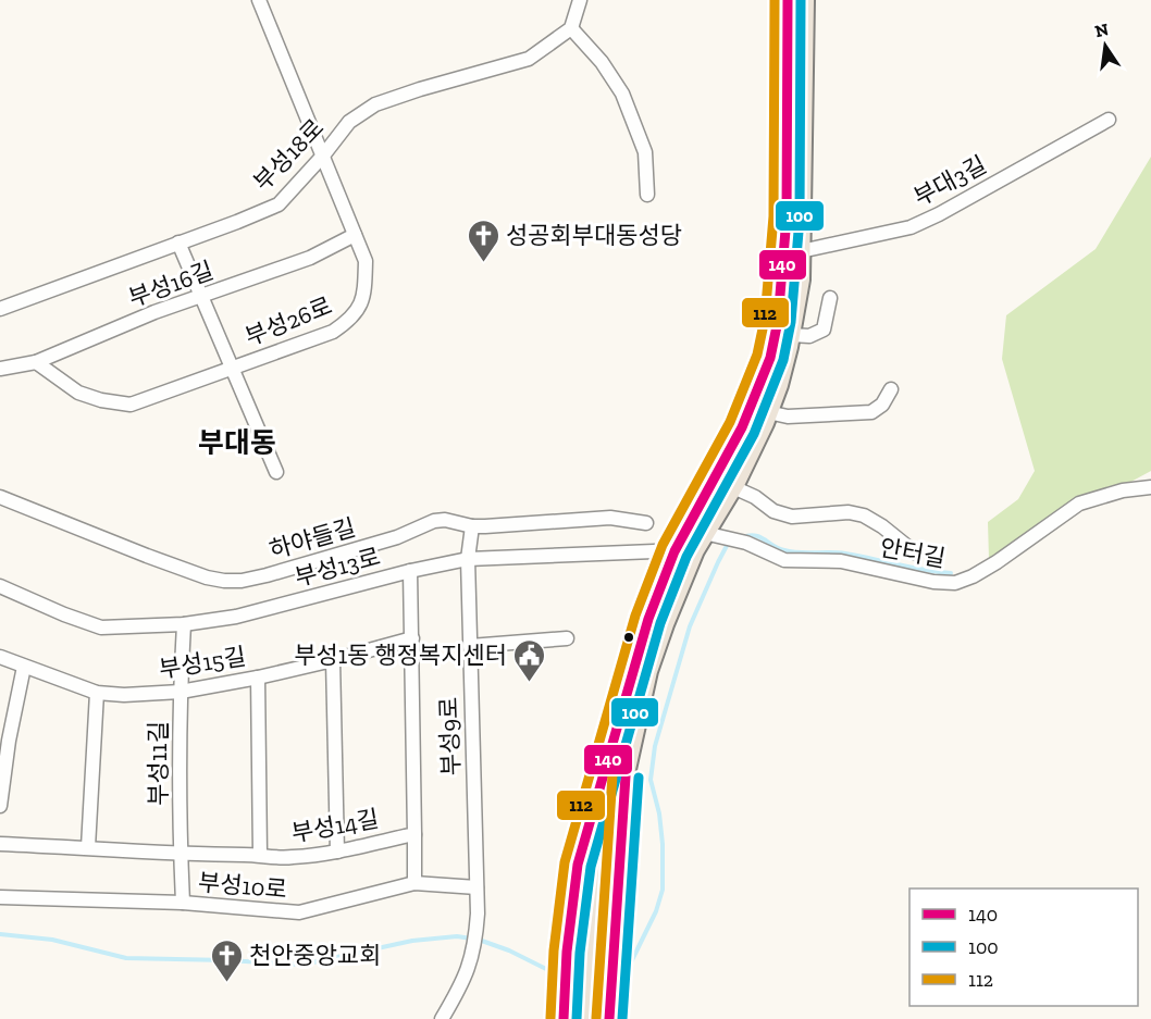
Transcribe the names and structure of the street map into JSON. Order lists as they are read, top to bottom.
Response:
{
  "streets": {
    "street": [
      "부성18로",
      "부대3길",
      "부성16길",
      "부성26로",
      "하야들길",
      "안터길",
      "부성13로",
      "부성15길",
      "부성9로",
      "부성11길",
      "부성14길",
      "부성10로"
    ]
  },
  "crossings": [
    ["부성18로", "부성26로"],
    ["부성16길", "부성26로"],
    ["하야들길", "부성9로"],
    ["부성13로", "부성9로"],
    ["부성13로", "부성11길"],
    ["부성13로", "부성14길"],
    ["부성15길", "부성11길"],
    ["부성15길", "부성14길"],
    ["부성9로", "부성10로"],
    ["부성11길", "부성14길"],
    ["부성11길", "부성10로"]
  ],
  "districts": ["부대동"],
  "places": {
    "church": ["성공회부대동성당", "천안중앙교회"],
    "public building": ["부성1동 행정복지센터"]
  },
  "lines": ["transit line 140", "transit line 100", "transit line 112"],
  "legend": ["140", "100", "112"],
  "north": "top"
}
